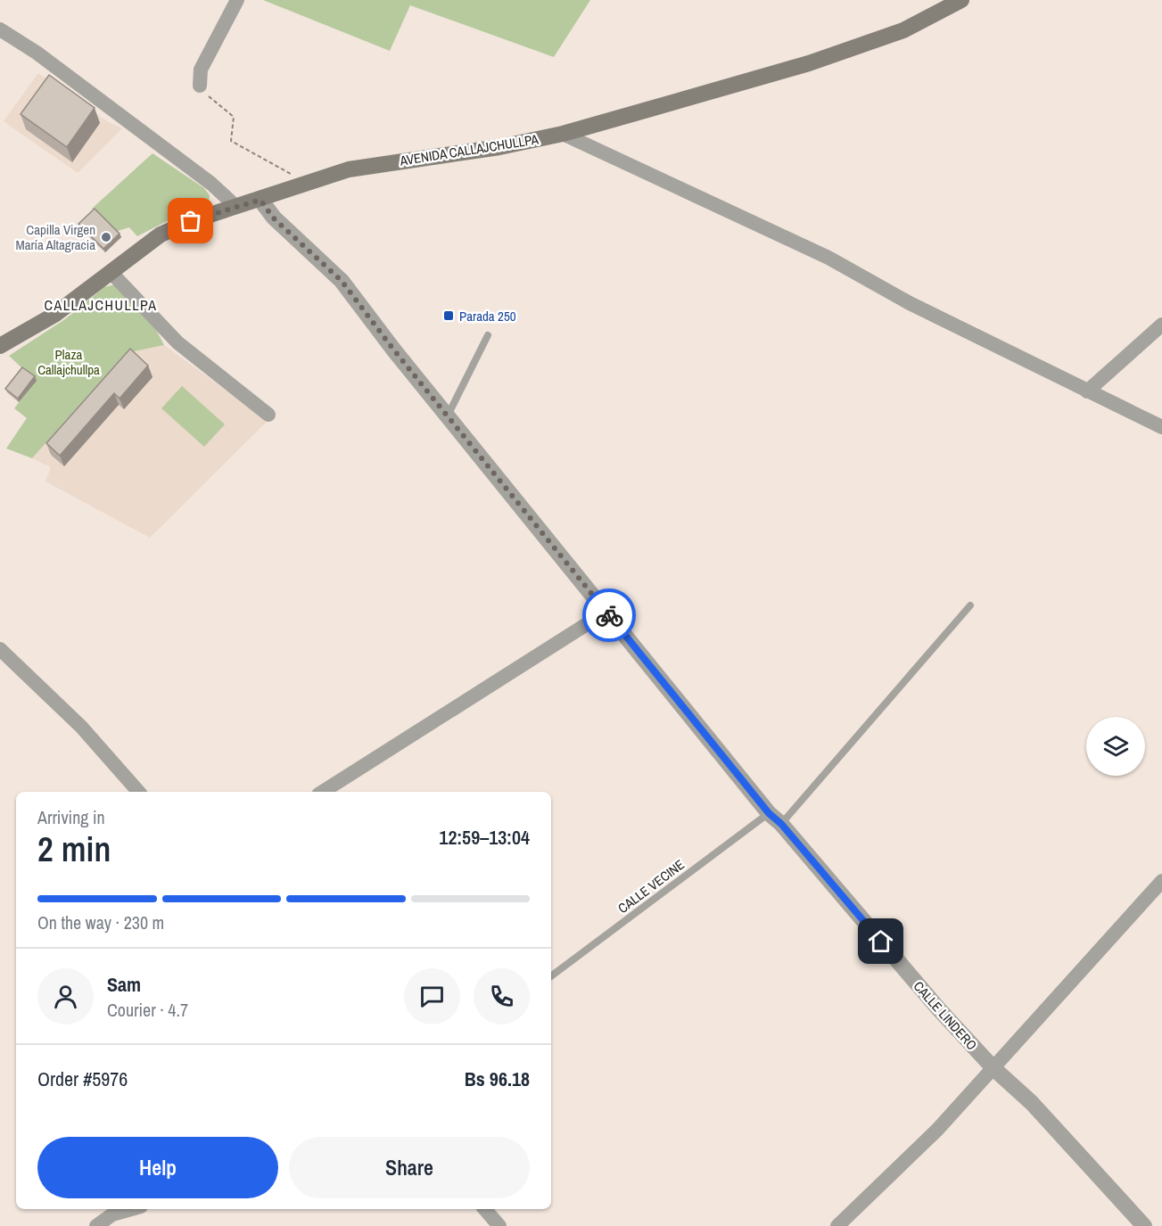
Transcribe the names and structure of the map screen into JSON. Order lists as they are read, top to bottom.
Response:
{
  "streets": {
    "main road": ["AVENIDA CALLAJCHULLPA"],
    "street": ["CALLE LINDERO"],
    "lane": ["CALLE VECINE"]
  },
  "crossings": [
    ["AVENIDA CALLAJCHULLPA", "CALLE LINDERO"],
    ["CALLE VECINE", "CALLE LINDERO"]
  ],
  "districts": ["CALLAJCHULLPA"],
  "parks": ["Plaza Callajchullpa"],
  "places": {
    "other": ["Capilla Virgen María Altagracia"],
    "transit": ["Parada 250"]
  },
  "page": {
    "heading": ["2 min", "Arriving in", "12:59–13:04"],
    "panel": [
      "Sam",
      "Courier · 4.7",
      "Order #5976",
      "Bs 96.18"
    ],
    "bar": "On the way · 230 m",
    "buttons": ["Help", "Share"]
  }
}
